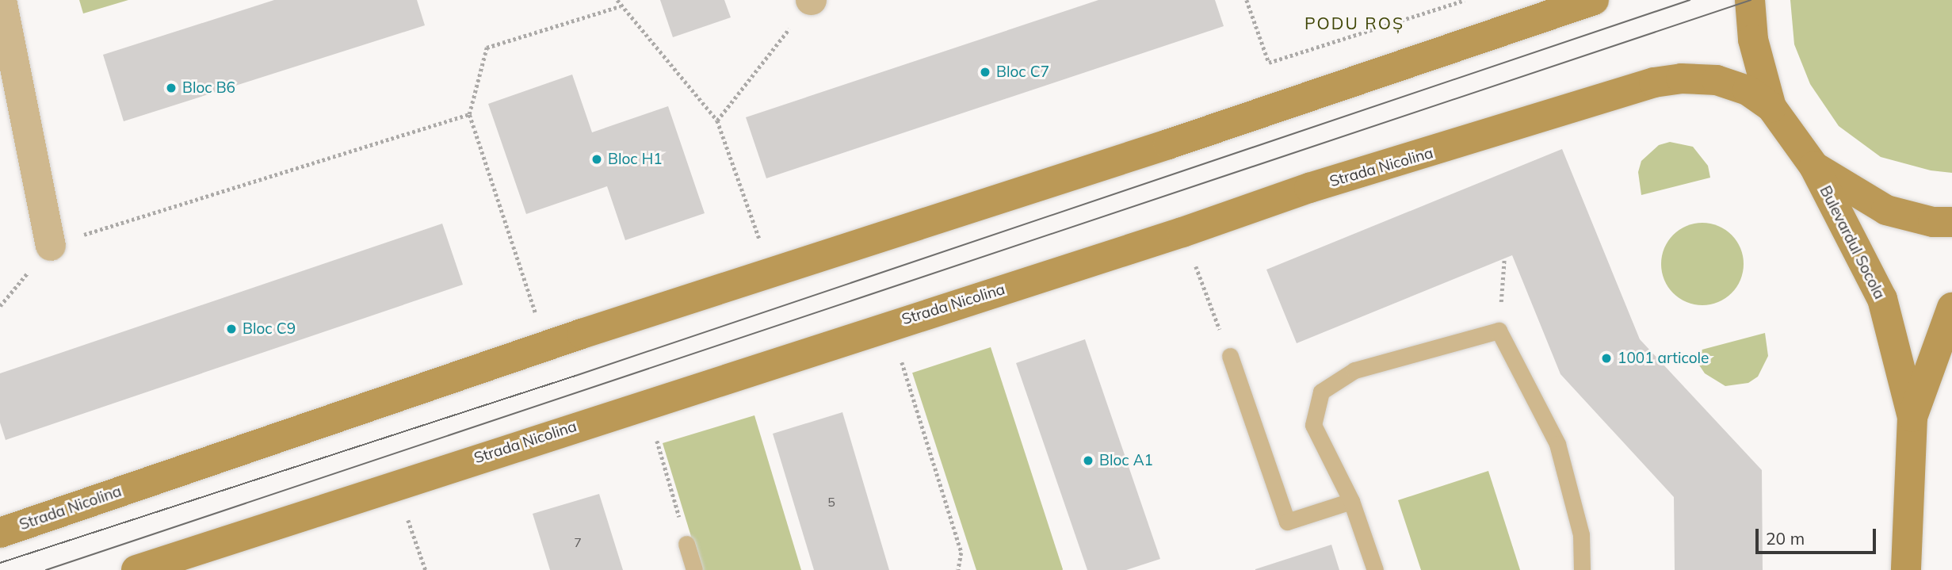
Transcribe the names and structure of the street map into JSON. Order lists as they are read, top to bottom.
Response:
{
  "streets": {
    "main road": ["Strada Nicolina", "Bulevardul Socola"]
  },
  "districts": ["PODU ROȘ"],
  "places": [
    "Bloc C7",
    "Bloc B6",
    "Bloc H1",
    "Bloc C9",
    "1001 articole",
    "Bloc A1"
  ],
  "house_numbers": ["5", "7"],
  "scale_bar": "20 m"
}
